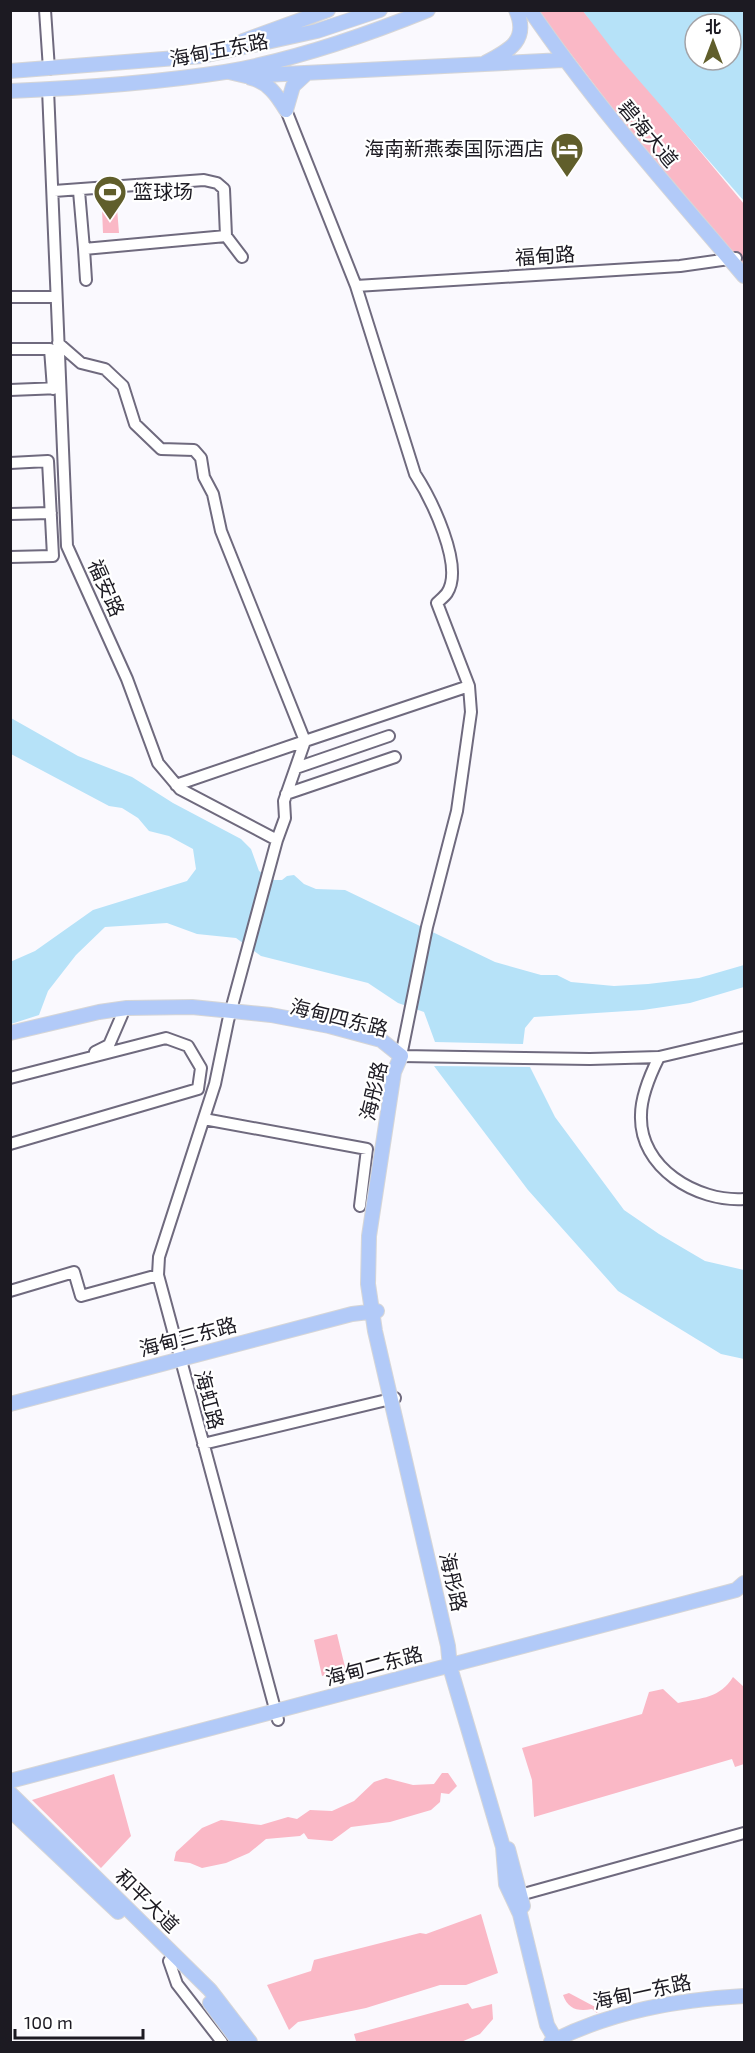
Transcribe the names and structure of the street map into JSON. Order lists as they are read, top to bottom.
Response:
{
  "streets": {
    "main road": [
      "海甸五东路",
      "碧海大道",
      "海甸四东路",
      "海彤路",
      "海甸二东路",
      "和平大道",
      "海甸一东路"
    ],
    "street": ["福甸路", "福安路", "海虹路"]
  },
  "crossings": [
    ["海甸五东路", "福安路"],
    ["碧海大道", "福甸路"],
    ["海甸四东路", "海彤路"],
    ["海甸四东路", "海虹路"],
    ["海彤路", "海甸二东路"],
    ["海彤路", "海甸一东路"],
    ["海虹路", "海甸二东路"],
    ["海甸二东路", "和平大道"]
  ],
  "places": {
    "hotel": ["海南新燕泰国际酒店"],
    "sports": ["篮球场"]
  },
  "scale_bar": "100 m",
  "north": "top"
}
